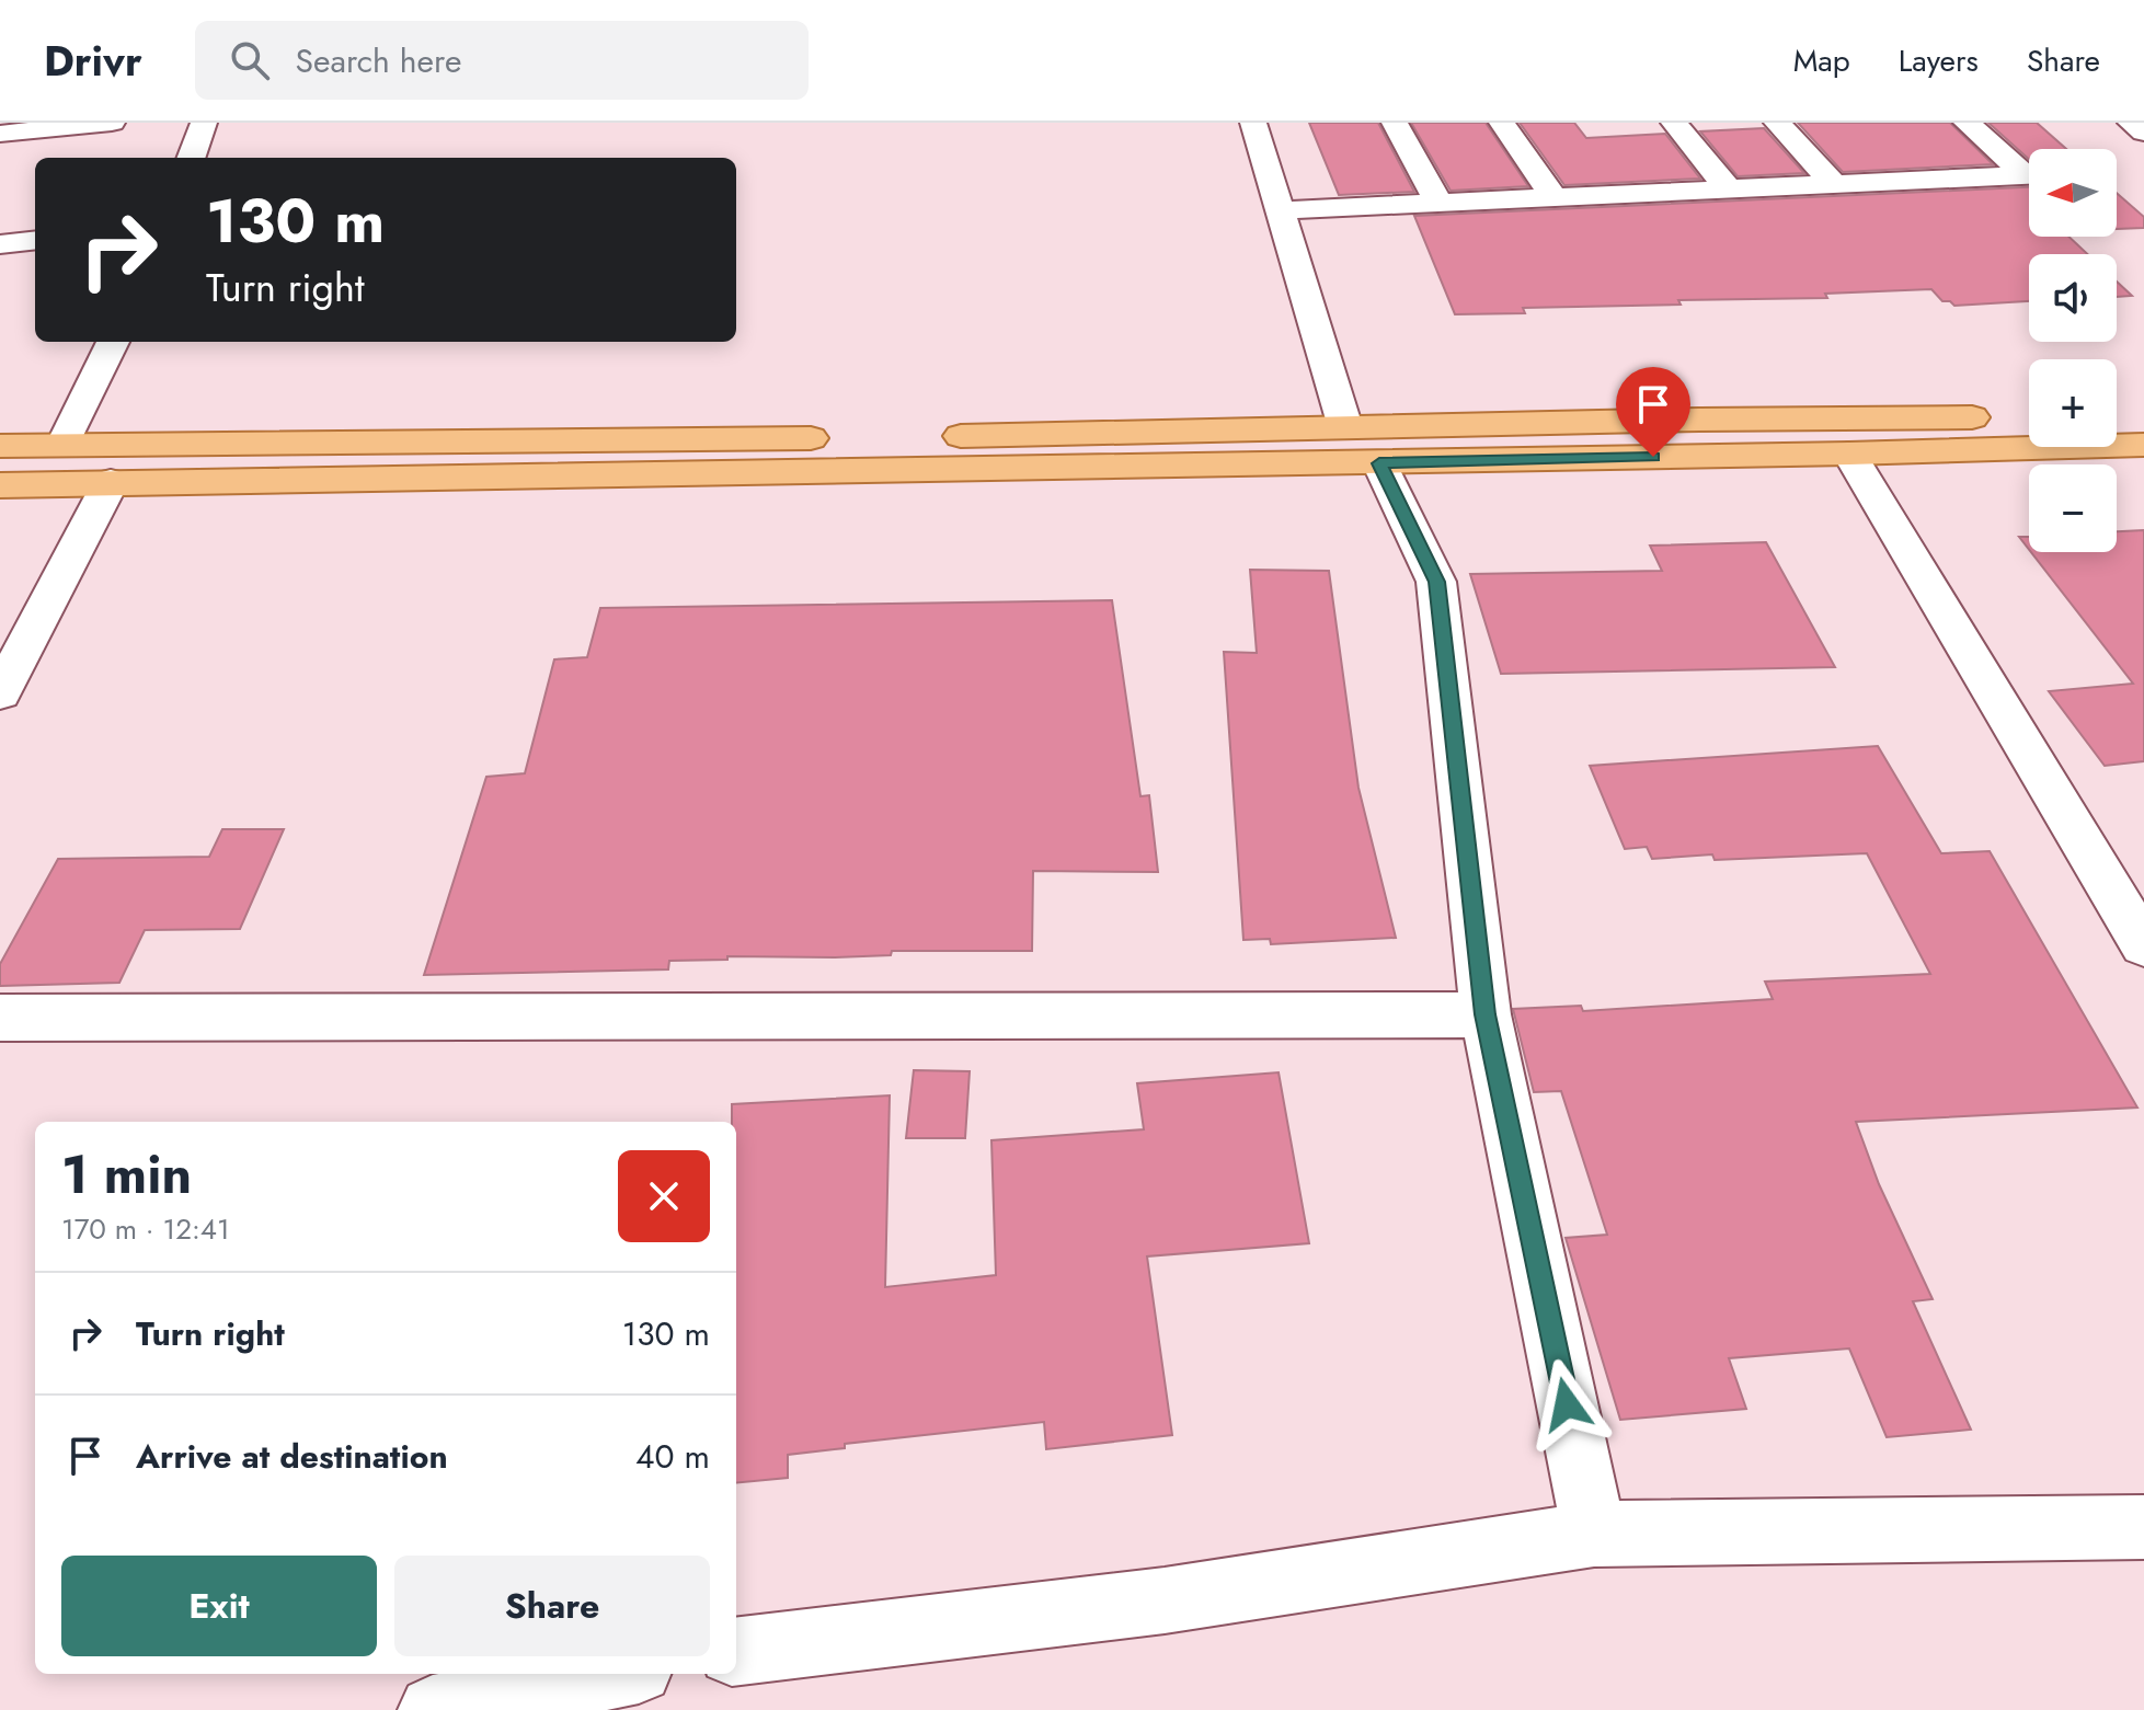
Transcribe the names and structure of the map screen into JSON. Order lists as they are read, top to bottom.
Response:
{
  "north": "left",
  "page": {
    "header": "Drivr",
    "search": "Search here",
    "nav": ["Map", "Layers", "Share"],
    "map_buttons": ["+", "−"],
    "turn": ["130 m", "Turn right"],
    "heading": ["1 min", "170 m · 12:41"],
    "list": [
      {
        "name": "Turn right",
        "value": "130 m"
      },
      {
        "name": "Arrive at destination",
        "value": "40 m"
      }
    ],
    "buttons": ["Exit", "Share"]
  }
}
